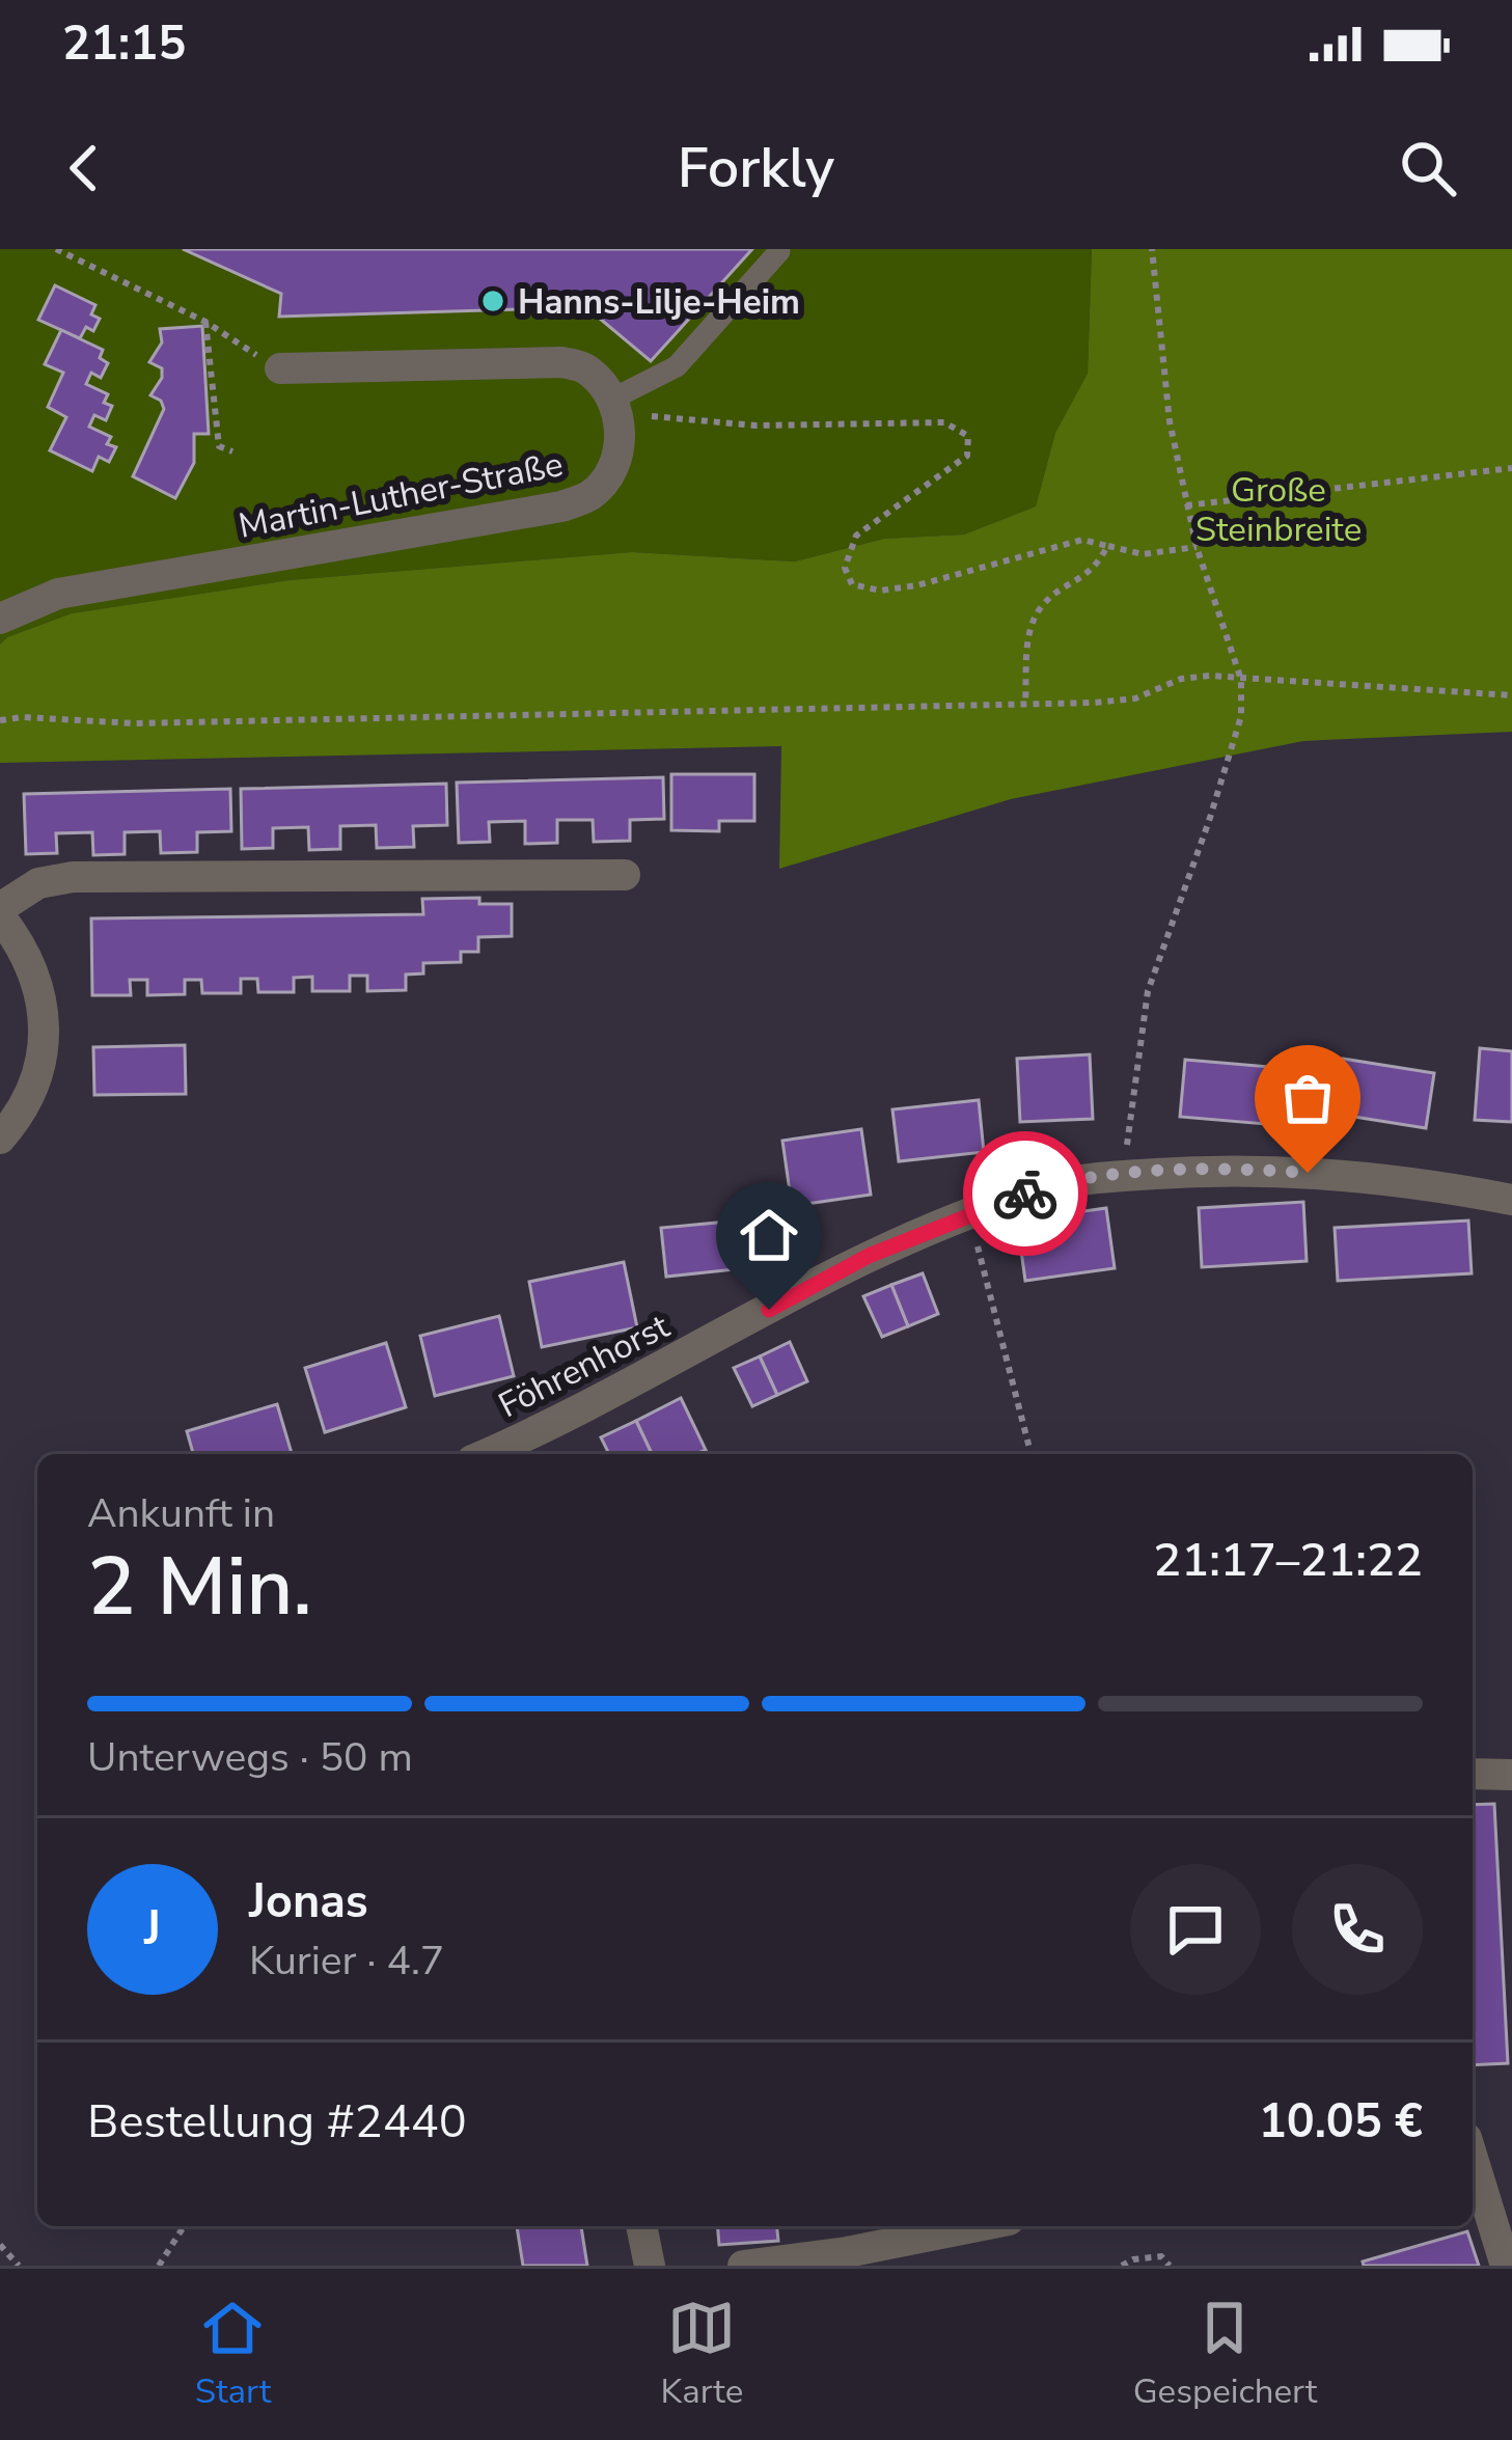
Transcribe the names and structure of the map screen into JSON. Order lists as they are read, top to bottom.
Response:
{
  "streets": {
    "street": ["Martin-Luther-Straße", "Föhrenhorst"]
  },
  "parks": ["Große Steinbreite"],
  "places": ["Hanns-Lilje-Heim"],
  "page": {
    "status": "21:15",
    "header": "Forkly",
    "heading": ["2 Min.", "Ankunft in", "21:17–21:22"],
    "panel": [
      "Jonas",
      "Kurier · 4.7",
      "Bestellung #2440",
      "10.05 €"
    ],
    "bar": "Unterwegs · 50 m",
    "round": "J",
    "tabs": ["Start", "Karte", "Gespeichert"]
  }
}
